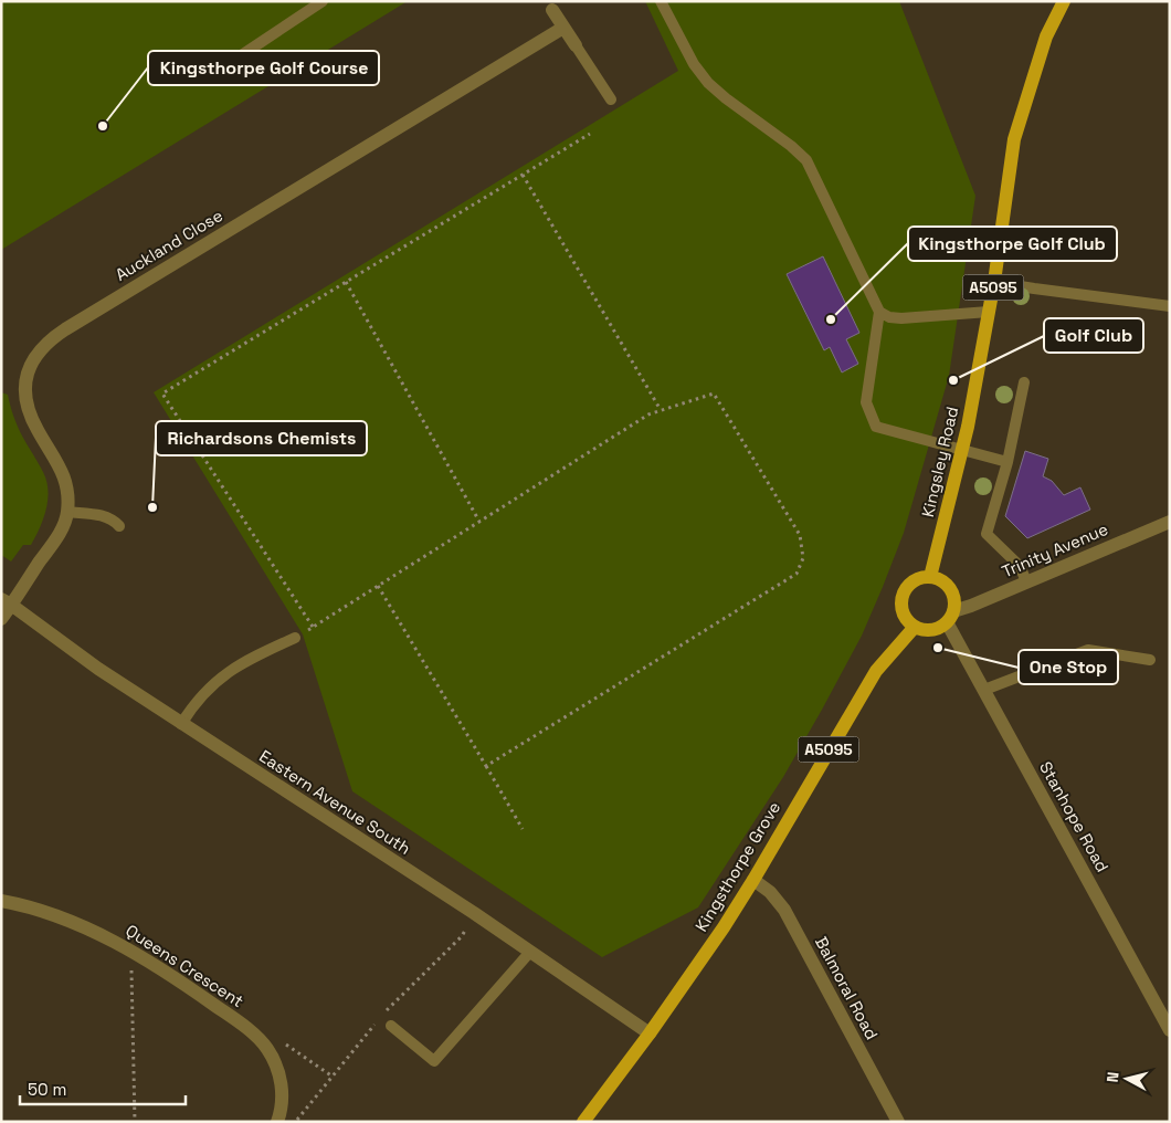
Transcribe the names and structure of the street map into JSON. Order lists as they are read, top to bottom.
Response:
{
  "streets": {
    "main road": ["A5095", "Kingsley Road", "Kingsthorpe Grove"],
    "street": [
      "Auckland Close",
      "Trinity Avenue",
      "Eastern Avenue South",
      "Stanhope Road",
      "Queens Crescent",
      "Balmoral Road"
    ]
  },
  "crossings": [
    ["Auckland Close", "Eastern Avenue South"],
    ["Kingsley Road", "Trinity Avenue"],
    ["Kingsley Road", "Stanhope Road"],
    ["Kingsley Road", "Kingsthorpe Grove"],
    ["Trinity Avenue", "Stanhope Road"],
    ["Trinity Avenue", "Kingsthorpe Grove"],
    ["Eastern Avenue South", "Kingsthorpe Grove"],
    ["Stanhope Road", "Kingsthorpe Grove"],
    ["Kingsthorpe Grove", "Balmoral Road"]
  ],
  "places": [
    "Kingsthorpe Golf Course",
    "Kingsthorpe Golf Club",
    "Golf Club",
    "Richardsons Chemists",
    "One Stop"
  ],
  "scale_bar": "50 m",
  "north": "left"
}
